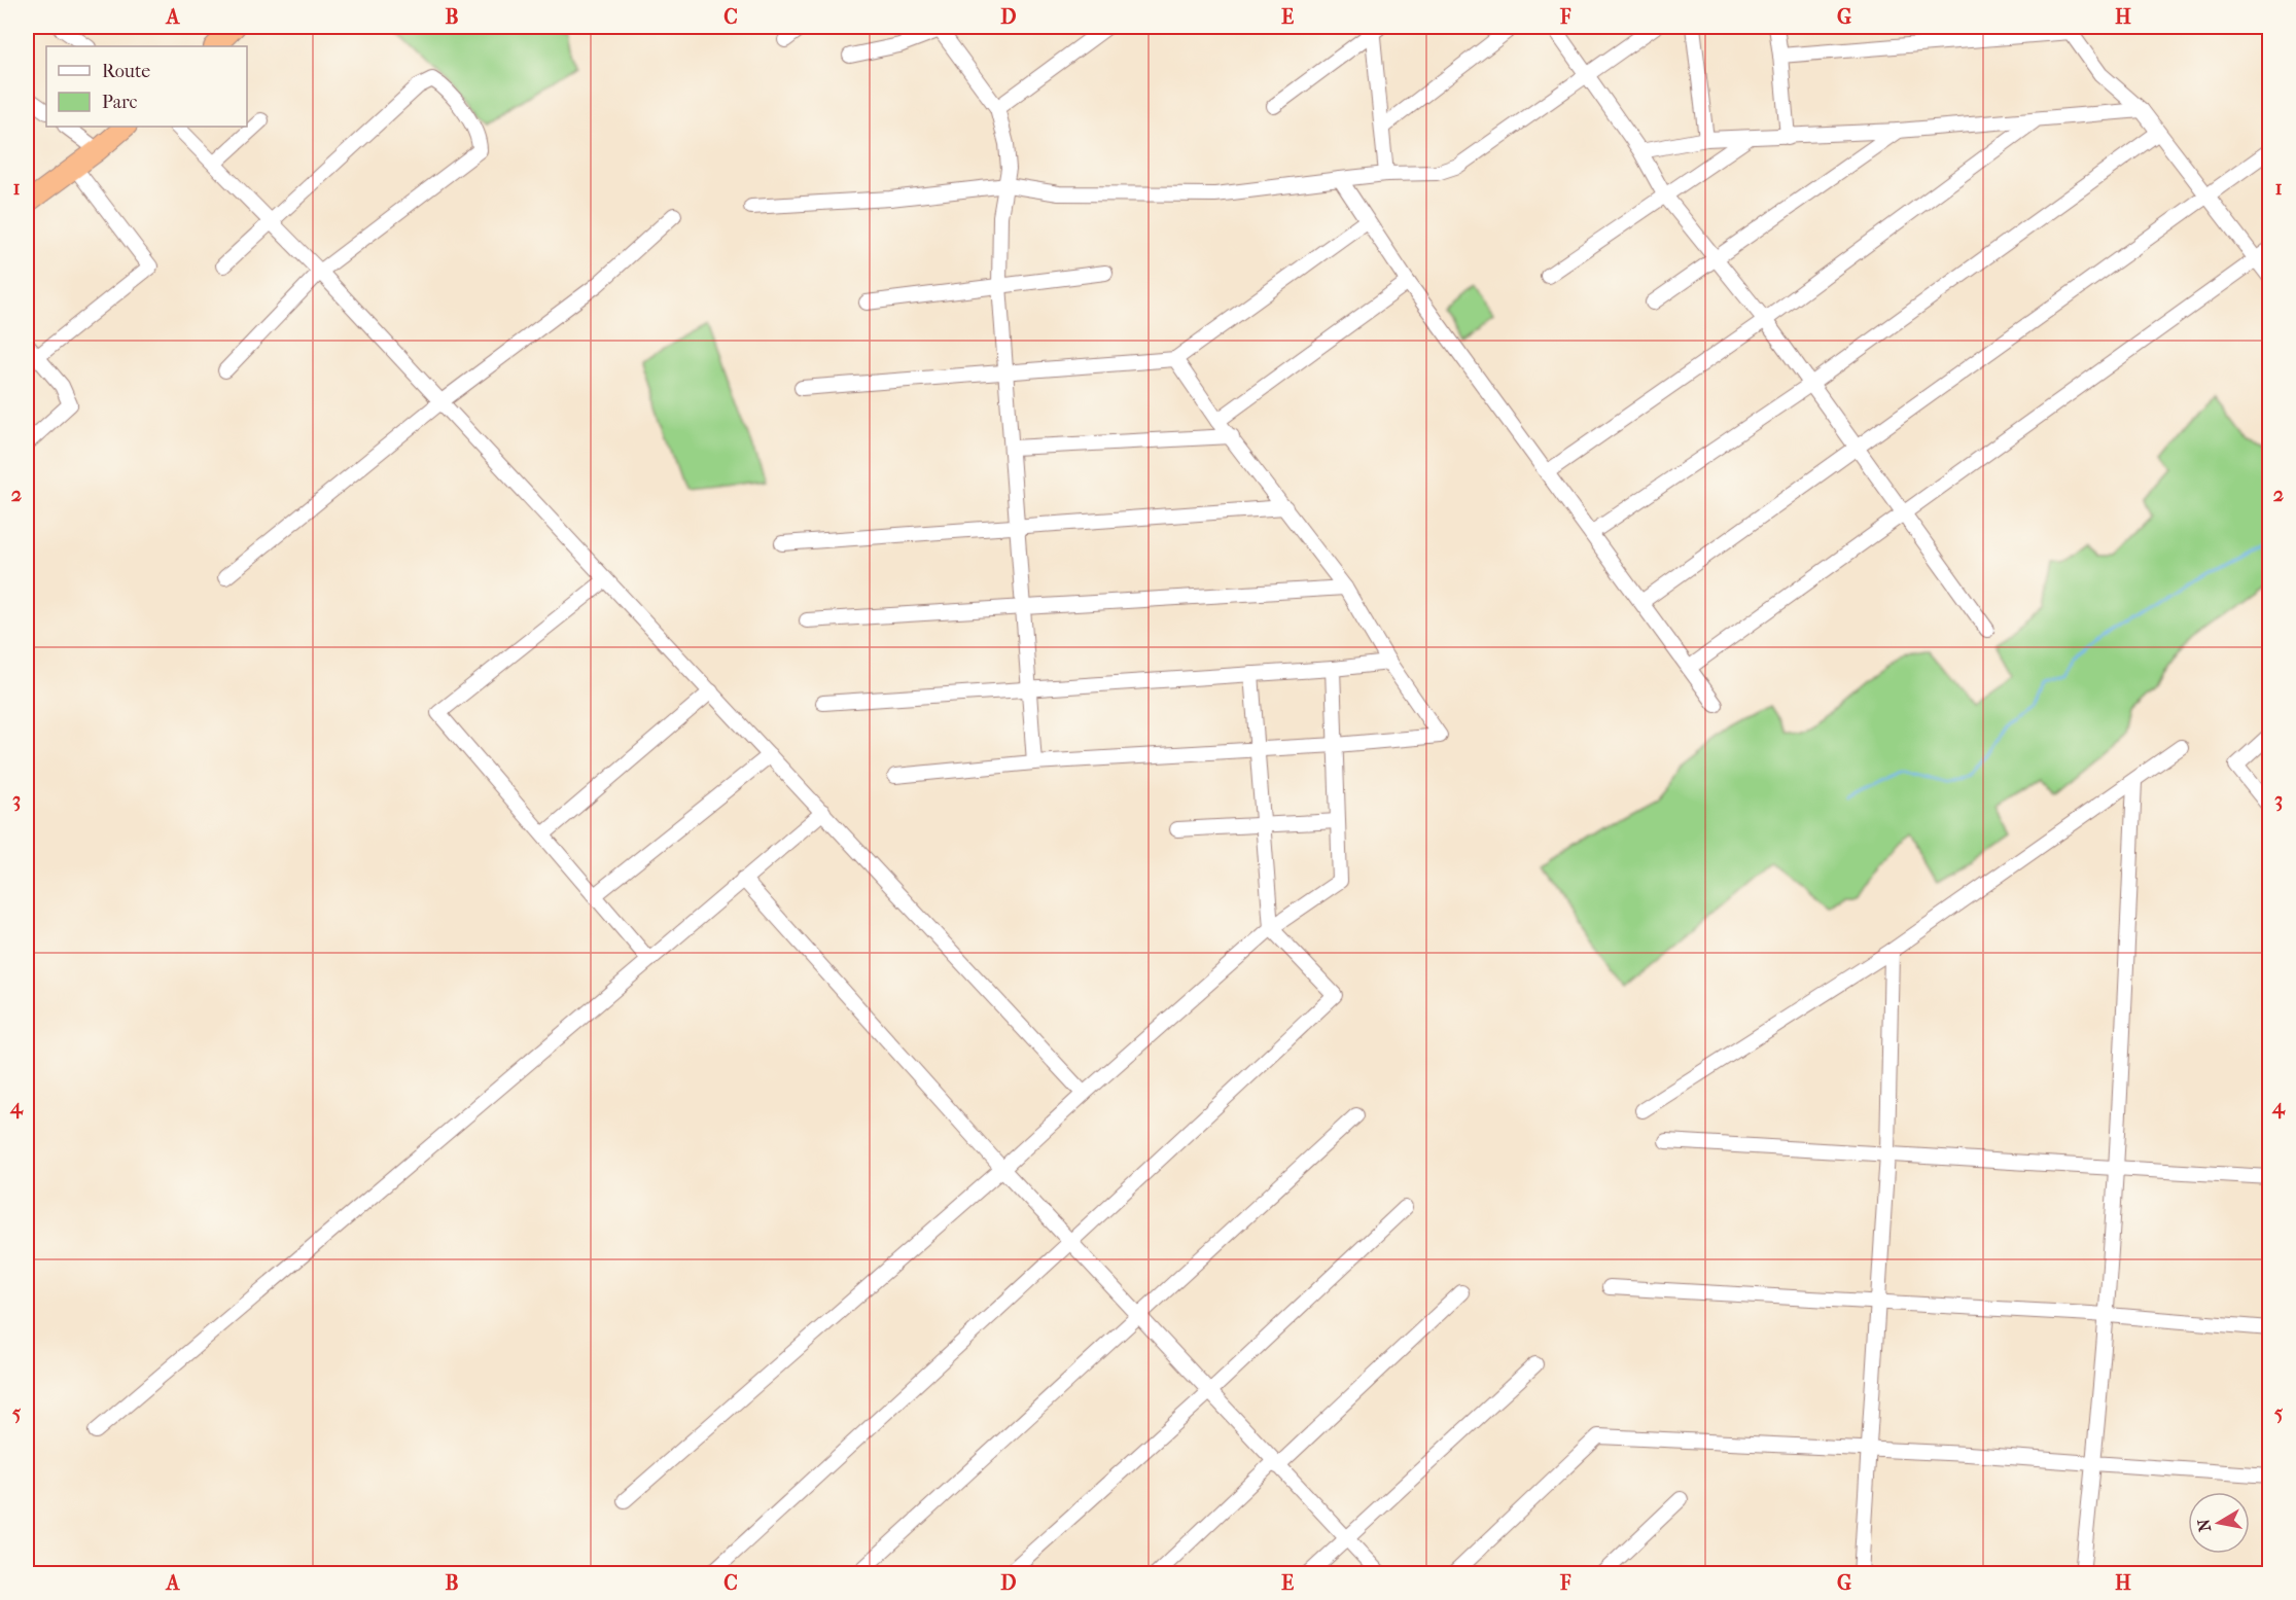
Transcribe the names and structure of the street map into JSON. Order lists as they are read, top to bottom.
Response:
{
  "legend": ["Route", "Parc"],
  "north": "left",
  "grid": {
    "columns": [
      "A",
      "B",
      "C",
      "D",
      "E",
      "F",
      "G",
      "H"
    ],
    "rows": [
      "1",
      "2",
      "3",
      "4",
      "5"
    ]
  }
}
